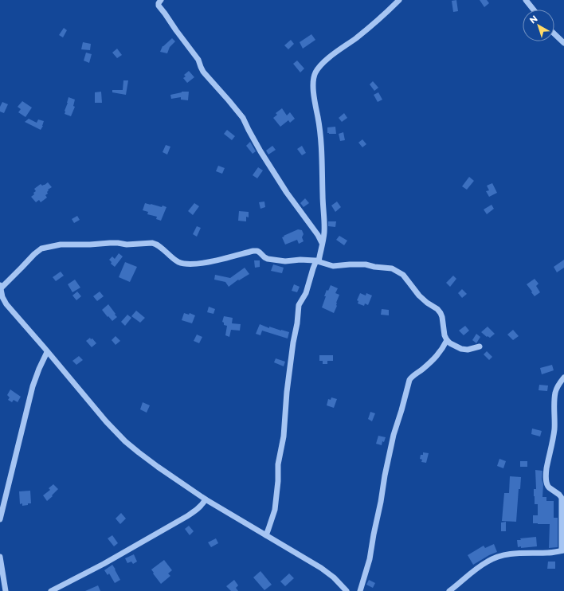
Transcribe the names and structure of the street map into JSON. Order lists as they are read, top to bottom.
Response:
{
  "north": "top left"
}
